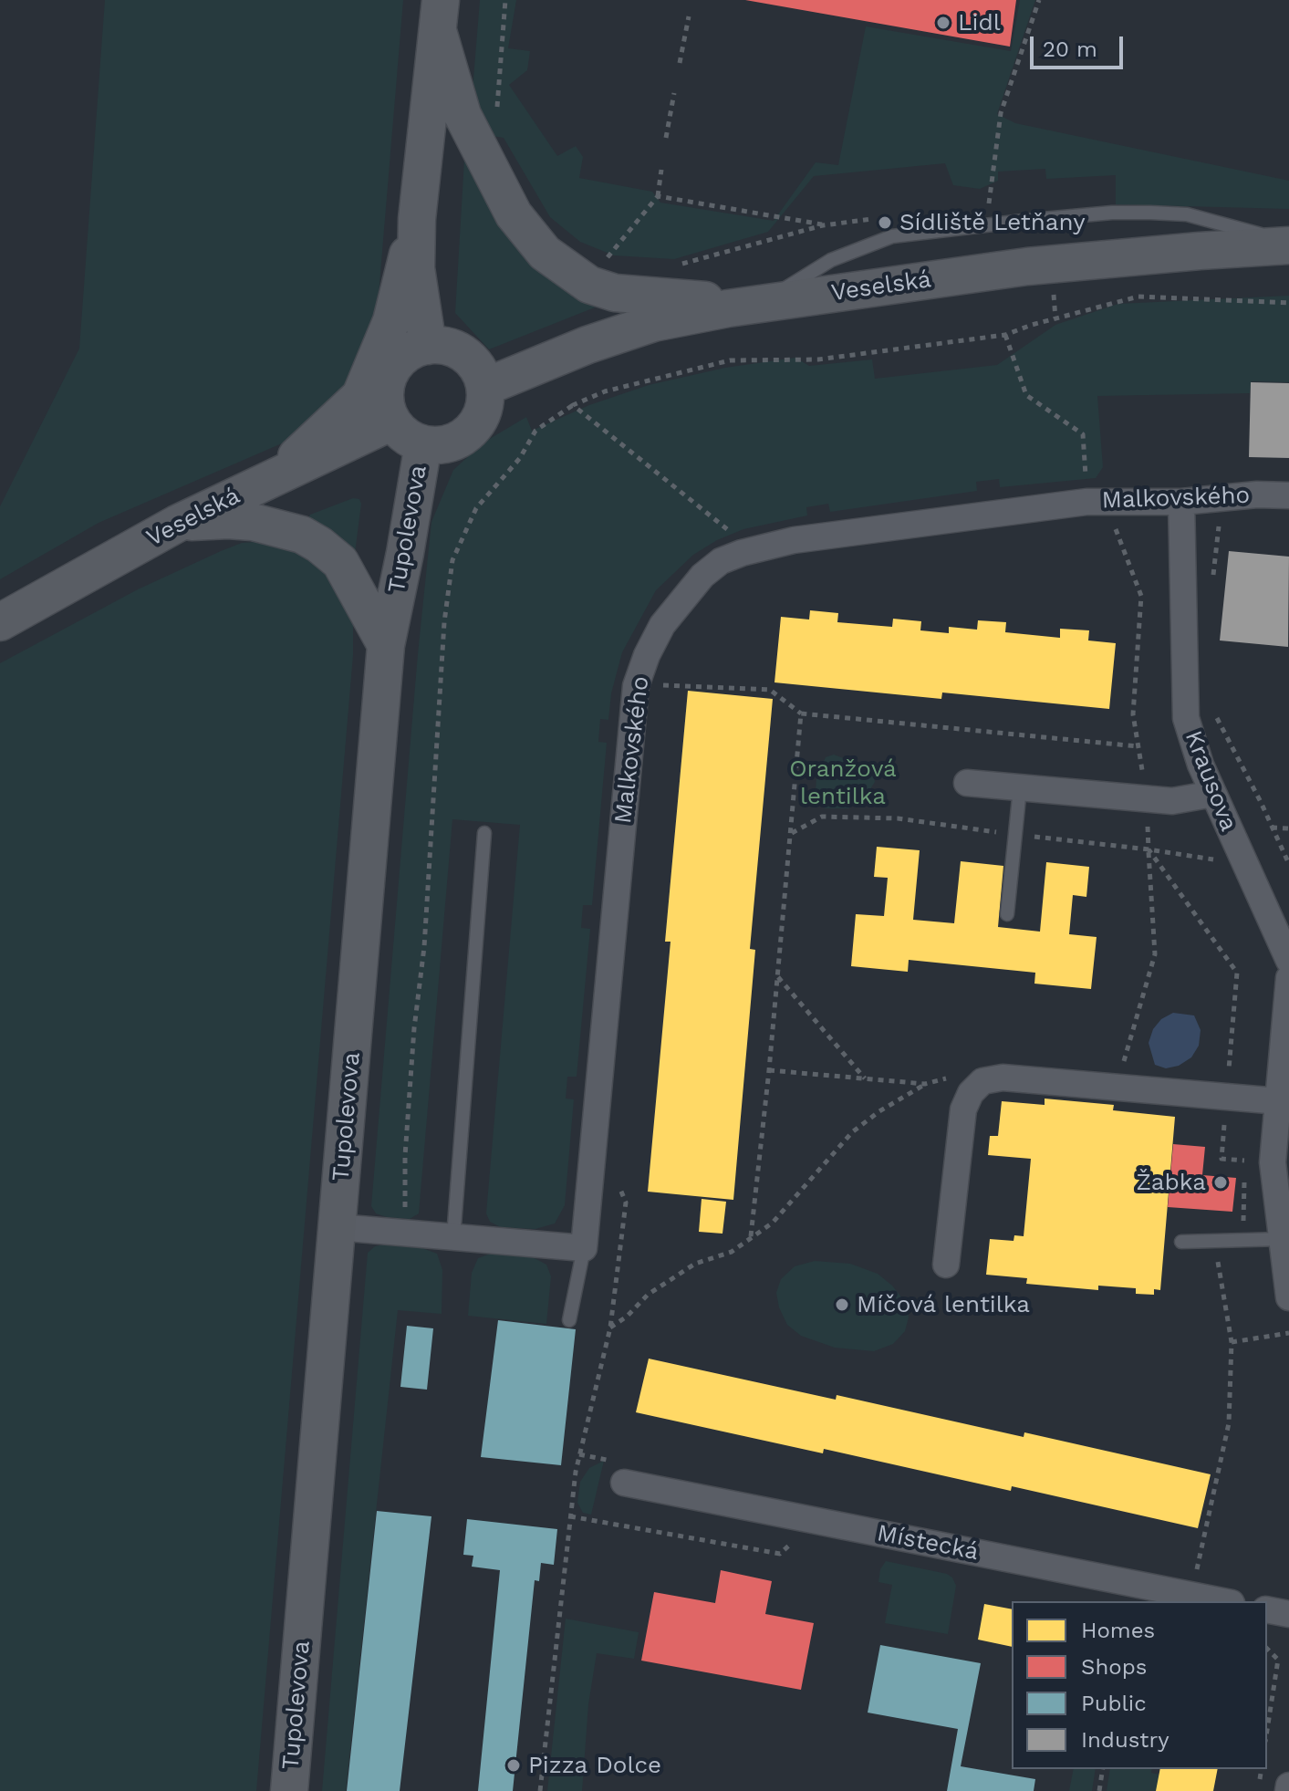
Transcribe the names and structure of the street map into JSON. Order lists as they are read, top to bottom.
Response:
{
  "streets": {
    "main road": ["Veselská", "Tupolevova"],
    "street": ["Malkovského", "Krausova", "Místecká"]
  },
  "crossings": [
    ["Veselská", "Tupolevova"],
    ["Malkovského", "Krausova"]
  ],
  "parks": ["Oranžová lentilka"],
  "places": [
    "Lidl",
    "Sídliště Letňany",
    "Žabka",
    "Míčová lentilka",
    "Pizza Dolce"
  ],
  "legend": [
    "Homes",
    "Shops",
    "Public",
    "Industry"
  ],
  "scale_bar": "20 m"
}
